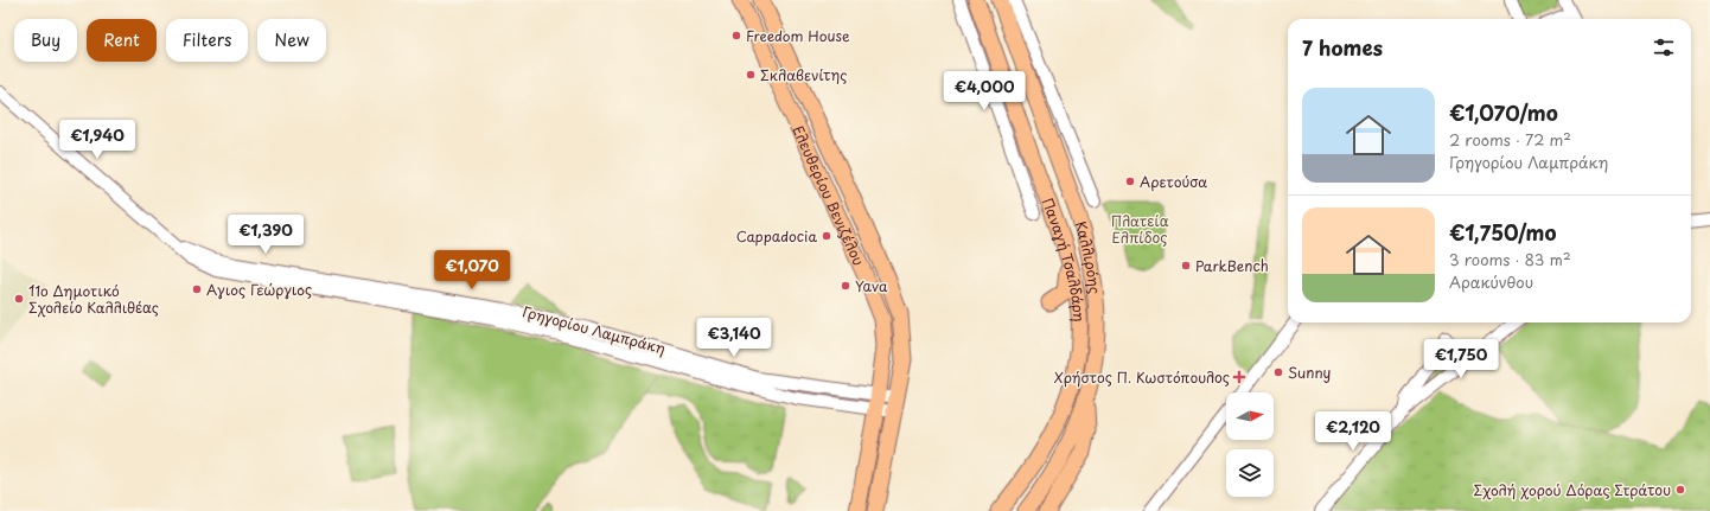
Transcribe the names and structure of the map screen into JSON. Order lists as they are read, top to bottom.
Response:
{
  "streets": {
    "main road": ["Ελευθερίου Βενιζέλου", "Καλλιρόης", "Παναγή Τσαλδάρη"],
    "street": ["Γρηγορίου Λαμπράκη"]
  },
  "crossings": [
    ["Ελευθερίου Βενιζέλου", "Γρηγορίου Λαμπράκη"]
  ],
  "parks": ["Πλατεία Ελπίδος"],
  "places": {
    "other": [
      "Freedom House",
      "Σκλαβενίτης",
      "Αρετούσα",
      "Cappadocia",
      "ParkBench",
      "Yava",
      "Αγιος Γεώργιος",
      "11ο Δημοτικό Σχολείο Καλλιθέας",
      "Sunny",
      "Σχολή χορού Δόρας Στράτου"
    ],
    "health": ["Χρήστος Π. Κωστόπουλος"]
  },
  "north": "right",
  "page": {
    "chip": [
      "Buy",
      "Rent",
      "Filters",
      "New"
    ],
    "heading": "7 homes",
    "price": [
      "€4,000",
      "€1,940",
      "€1,390",
      "€1,070",
      "€3,140",
      "€1,750",
      "€2,120"
    ],
    "list": [
      {
        "name": "€1,070/mo",
        "note": "2 rooms · 72 m² · Γρηγορίου Λαμπράκη"
      },
      {
        "name": "€1,750/mo",
        "note": "3 rooms · 83 m² · Αρακύνθου"
      }
    ]
  }
}
